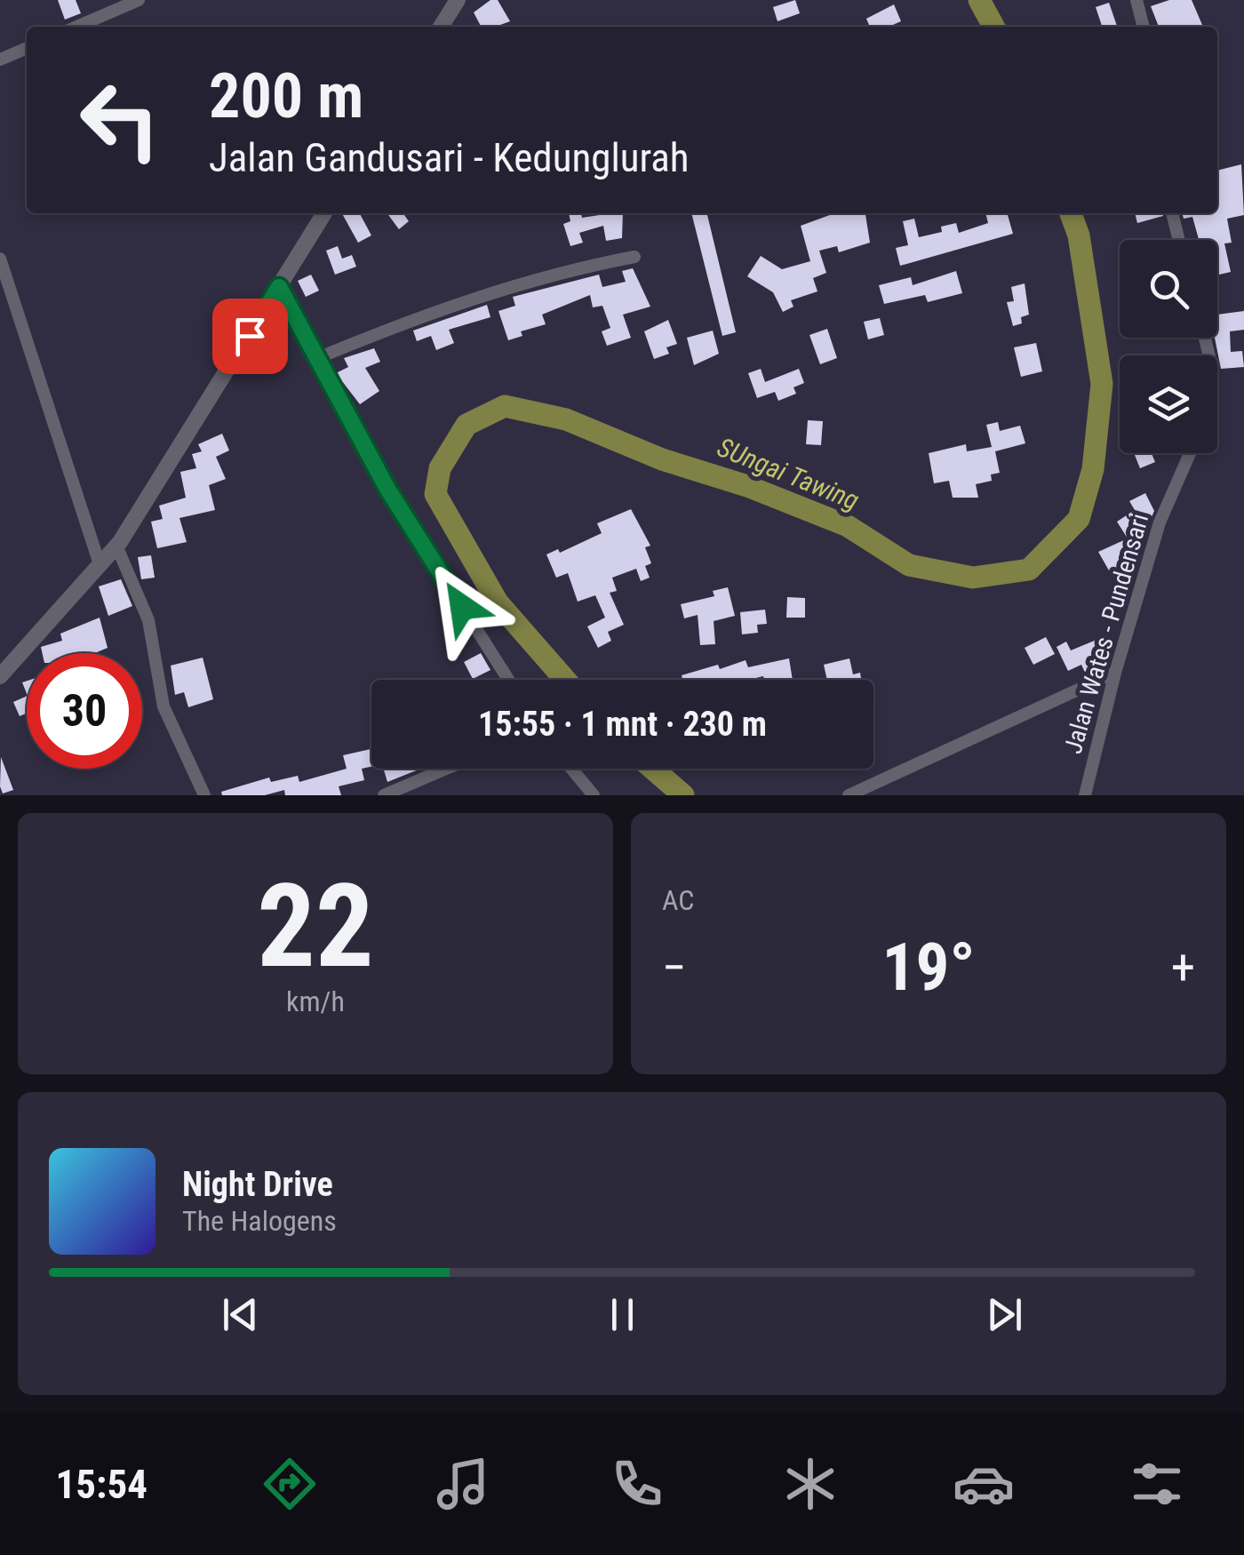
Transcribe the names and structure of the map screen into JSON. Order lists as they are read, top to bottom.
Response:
{
  "streets": {
    "street": ["Jalan Wates - Pundensari"]
  },
  "water": ["SUngai Tawing"],
  "page": {
    "turn": ["200 m", "Jalan Gandusari - Kedunglurah"],
    "limit": "30",
    "trip": "15:55 · 1 mnt · 230 m",
    "tile": [
      ["22", "km/h"],
      "AC"
    ],
    "heat": ["−", "19°", "+"],
    "song": ["Night Drive", "The Halogens"],
    "tabs": "15:54"
  }
}
